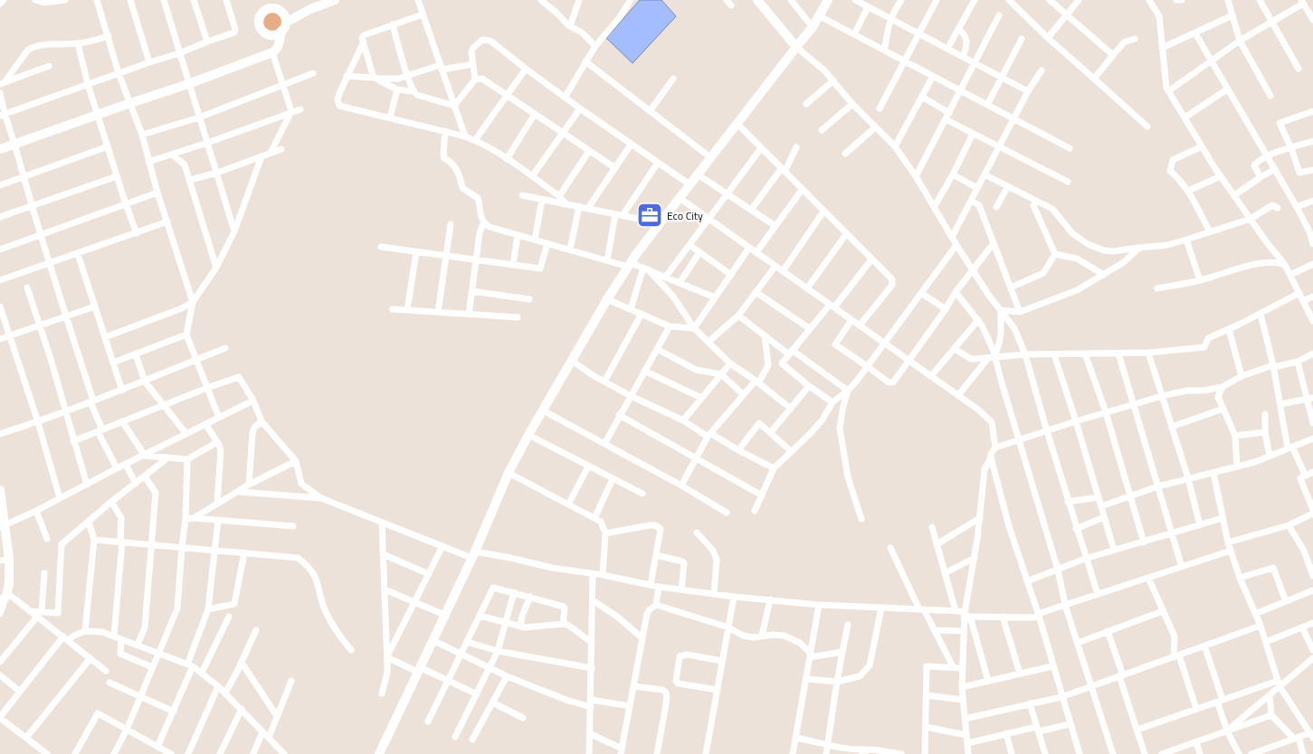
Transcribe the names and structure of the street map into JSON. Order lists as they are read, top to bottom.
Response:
{
  "places": {
    "office": ["Eco City"]
  }
}
